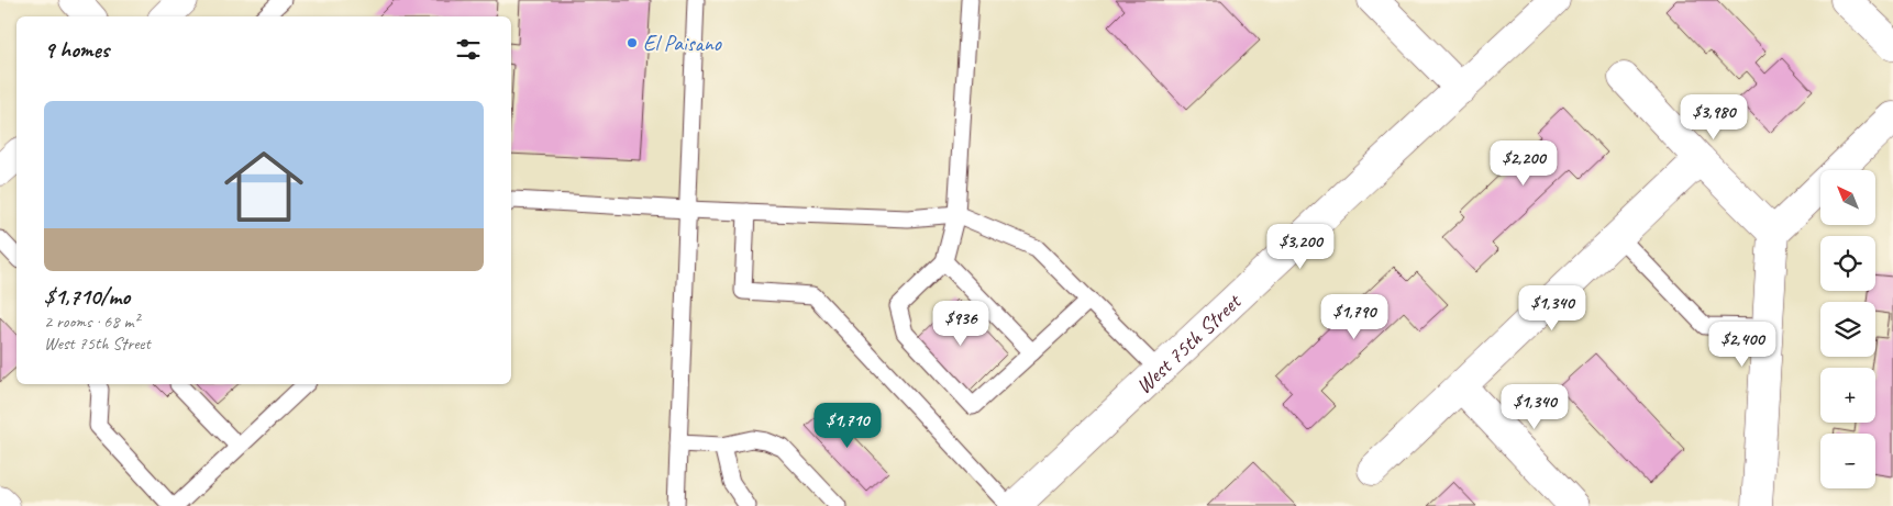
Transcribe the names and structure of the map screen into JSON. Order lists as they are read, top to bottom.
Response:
{
  "streets": {
    "street": ["West 75th Street"]
  },
  "places": ["El Paisano"],
  "north": "top left",
  "page": {
    "heading": "9 homes",
    "list": [
      {
        "name": "$1,710/mo",
        "note": "2 rooms · 68 m² · West 75th Street"
      }
    ],
    "price": [
      "$3,980",
      "$2,200",
      "$3,200",
      "$1,340",
      "$1,790",
      "$936",
      "$2,400",
      "$1,340",
      "$1,710"
    ],
    "map_buttons": ["+", "−"]
  }
}
